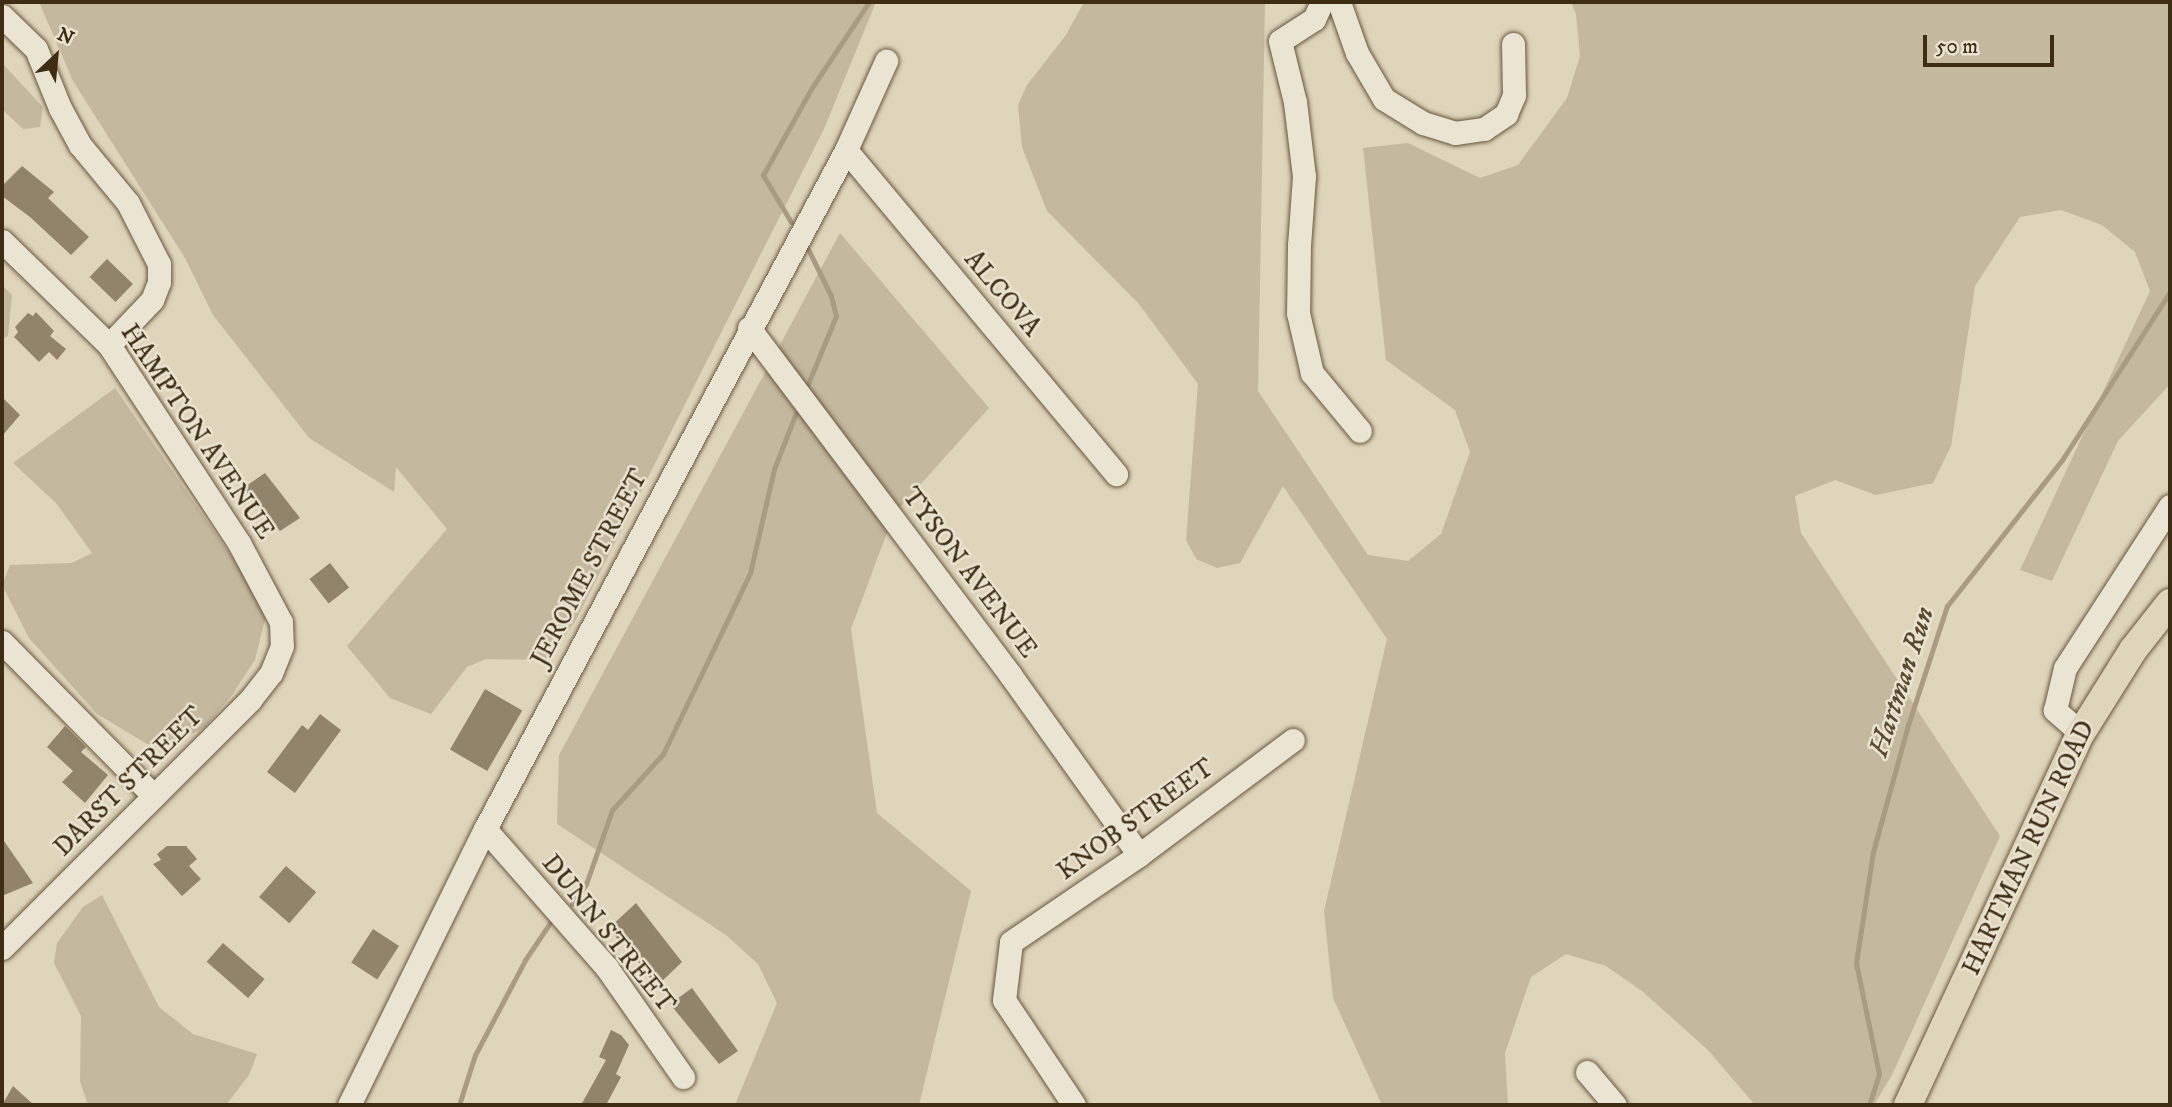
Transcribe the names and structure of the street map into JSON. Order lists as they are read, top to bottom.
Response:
{
  "streets": {
    "main road": ["HARTMAN RUN ROAD"],
    "street": [
      "ALCOVA",
      "HAMPTON AVENUE",
      "JEROME STREET",
      "TYSON AVENUE",
      "DARST STREET",
      "KNOB STREET",
      "DUNN STREET"
    ]
  },
  "crossings": [
    ["ALCOVA", "JEROME STREET"],
    ["HAMPTON AVENUE", "DARST STREET"],
    ["JEROME STREET", "TYSON AVENUE"],
    ["JEROME STREET", "DUNN STREET"],
    ["TYSON AVENUE", "KNOB STREET"]
  ],
  "water": ["Hartman Run"],
  "scale_bar": "50 m",
  "north": "top right"
}
